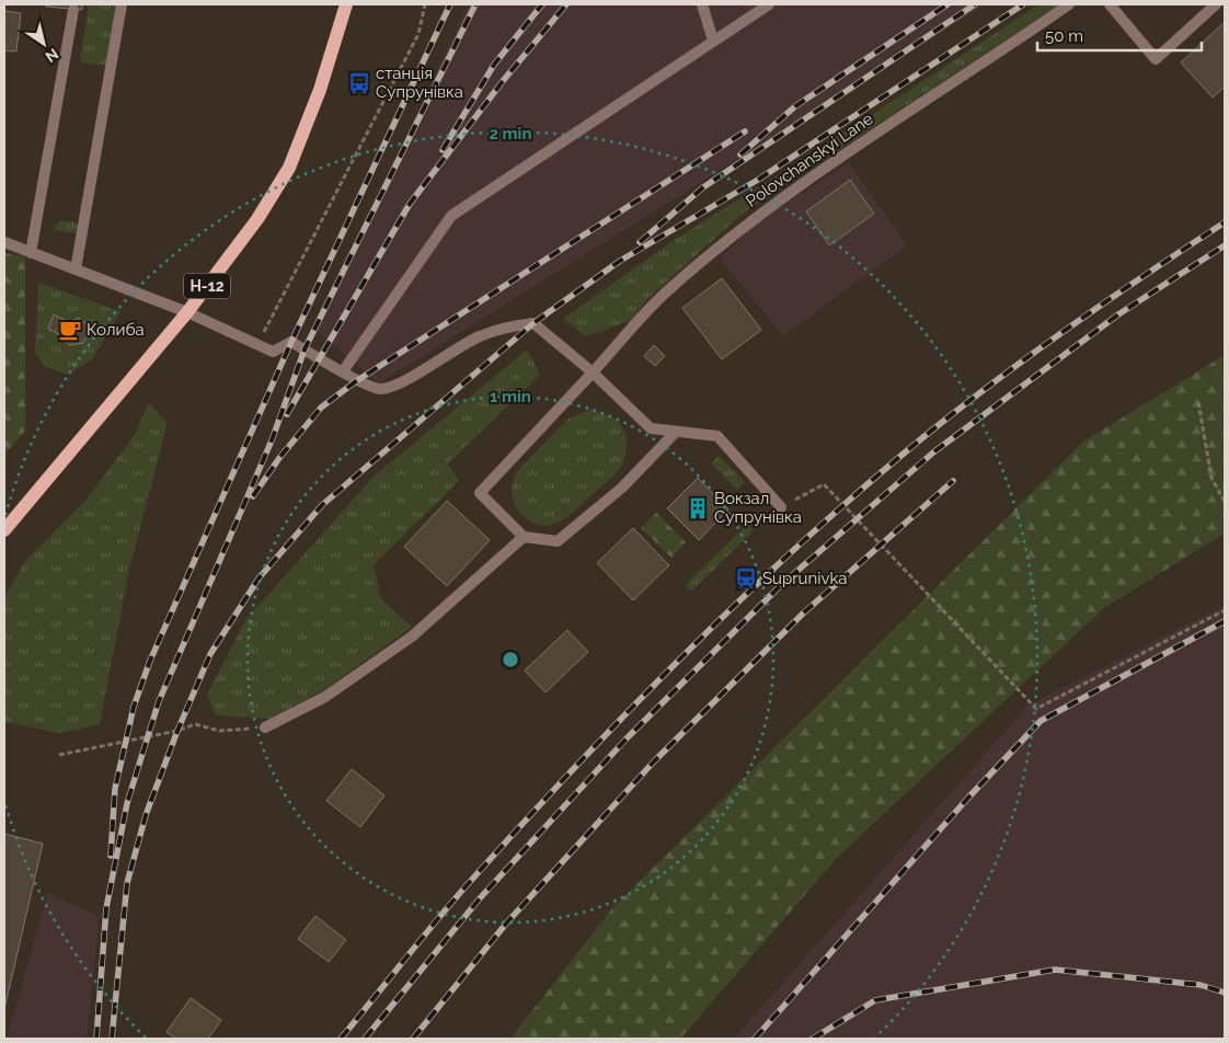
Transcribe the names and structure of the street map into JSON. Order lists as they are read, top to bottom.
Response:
{
  "streets": {
    "main road": ["Н-12"],
    "street": ["Polovchanskyi Lane"]
  },
  "places": {
    "bus stop": ["станція Супрунівка"],
    "cafe": ["Колиба"],
    "building": ["Вокзал Супрунівка"],
    "station": ["Suprunivka"]
  },
  "scale_bar": "50 m",
  "north": "bottom right",
  "rings": ["2 min", "1 min"]
}
